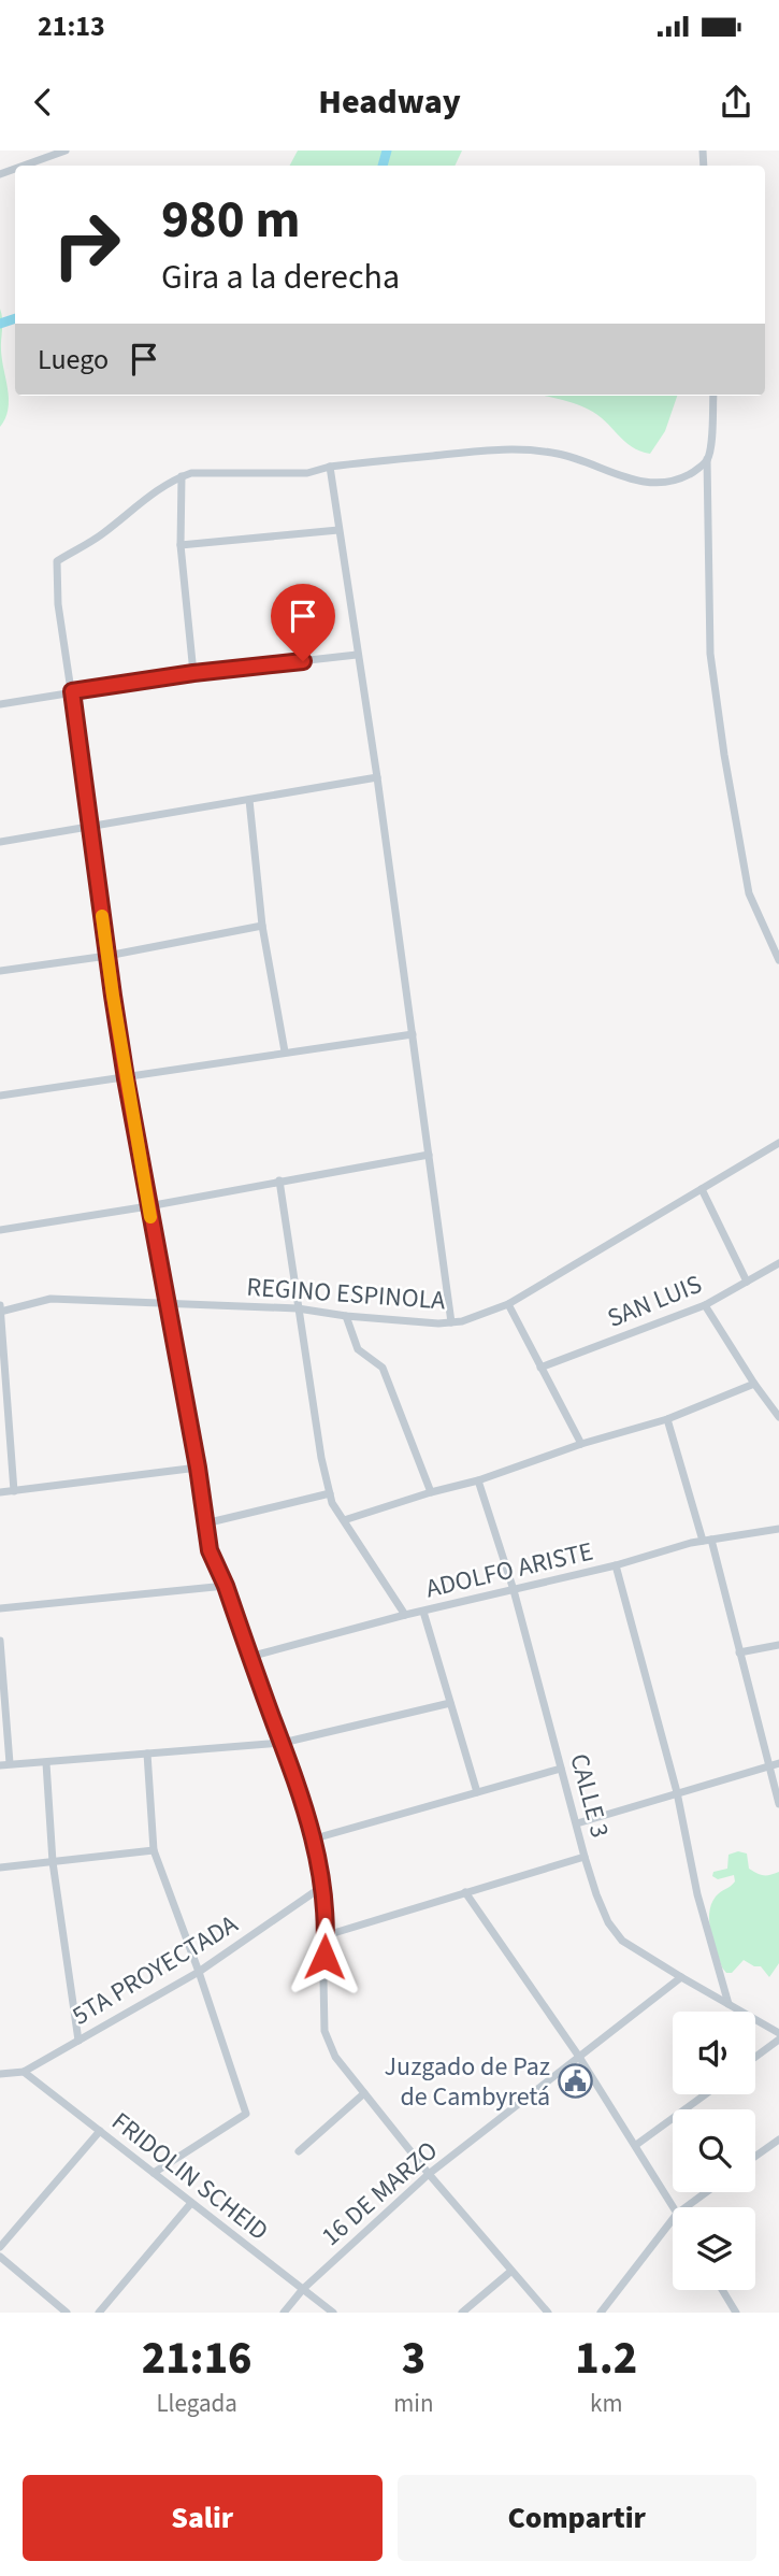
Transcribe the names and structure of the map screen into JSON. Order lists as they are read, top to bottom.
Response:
{
  "streets": {
    "street": [
      "REGINO ESPINOLA",
      "SAN LUIS",
      "ADOLFO ARISTE",
      "CALLE 3",
      "5TA PROYECTADA",
      "FRIDOLIN SCHEID",
      "16 DE MARZO"
    ]
  },
  "crossings": [
    ["ADOLFO ARISTE", "CALLE 3"],
    ["CALLE 3", "16 DE MARZO"],
    ["5TA PROYECTADA", "FRIDOLIN SCHEID"],
    ["FRIDOLIN SCHEID", "16 DE MARZO"]
  ],
  "places": {
    "public building": ["Juzgado de Paz de Cambyretá"]
  },
  "page": {
    "status": "21:13",
    "header": "Headway",
    "turn": ["980 m", "Gira a la derecha"],
    "then": "Luego",
    "eta": [
      "21:16",
      "Llegada",
      "3",
      "min",
      "1.2",
      "km"
    ],
    "buttons": ["Salir", "Compartir"]
  }
}
